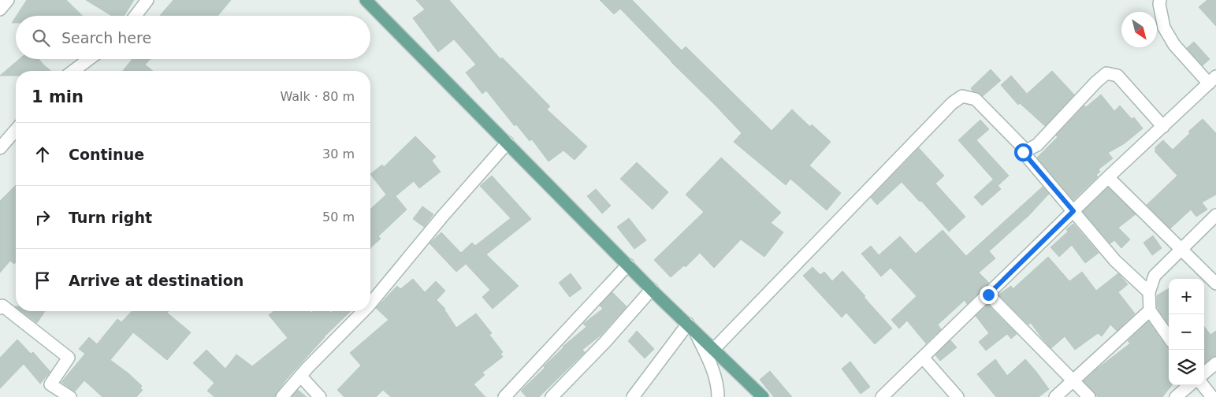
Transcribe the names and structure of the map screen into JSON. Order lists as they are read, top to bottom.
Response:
{
  "north": "bottom right",
  "page": {
    "search": "Search here",
    "heading": ["1 min", "Walk · 80 m"],
    "list": [
      ["Continue", "30 m"],
      ["Turn right", "50 m"],
      "Arrive at destination"
    ],
    "map_buttons": ["+", "−"]
  }
}
